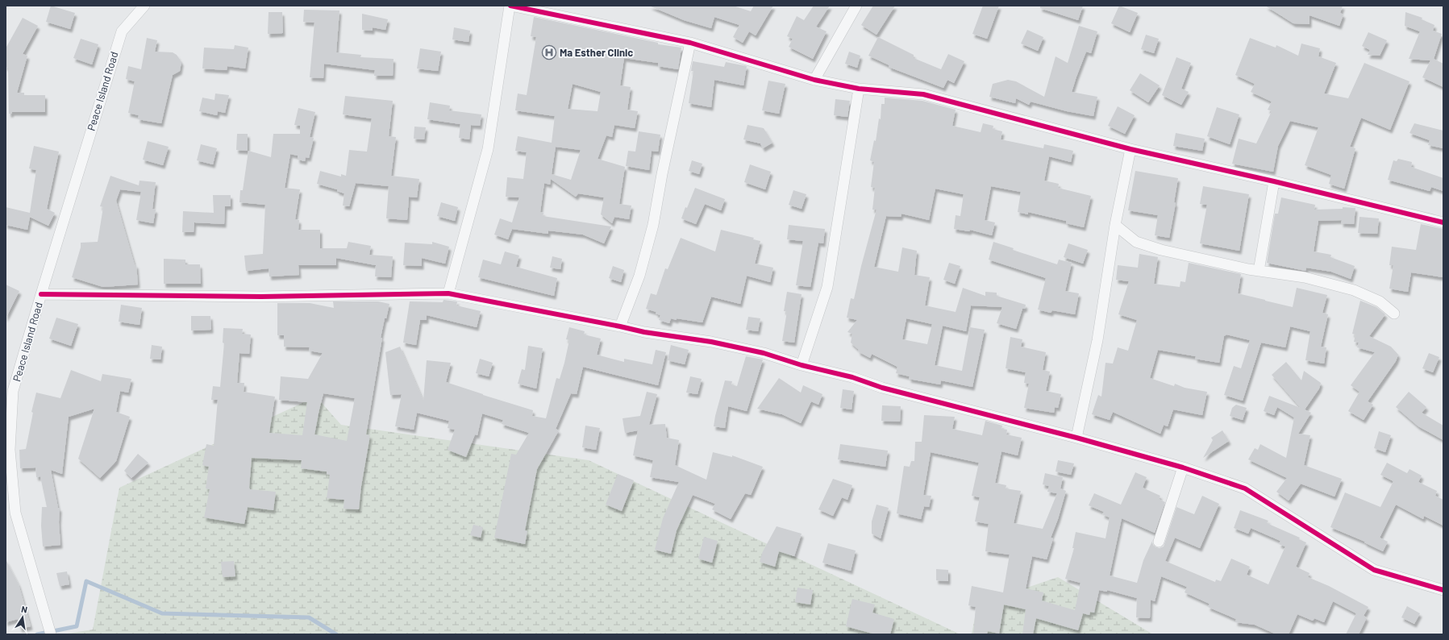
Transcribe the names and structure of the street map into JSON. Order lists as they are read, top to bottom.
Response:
{
  "streets": {
    "street": ["Peace Island Road"]
  },
  "places": {
    "hospital": ["Ma Esther Clinic"]
  },
  "north": "top"
}
